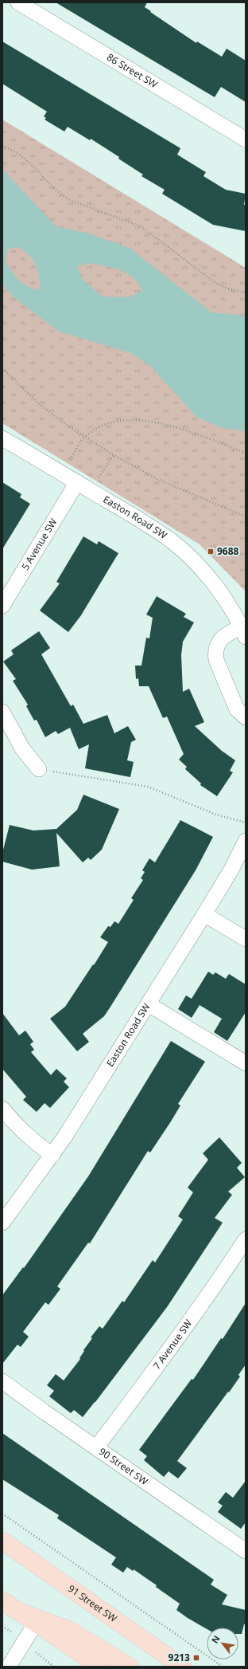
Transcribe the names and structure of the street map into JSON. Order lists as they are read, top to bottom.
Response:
{
  "streets": {
    "main road": ["91 Street SW"],
    "street": [
      "86 Street SW",
      "Easton Road SW",
      "5 Avenue SW",
      "7 Avenue SW",
      "90 Street SW"
    ]
  },
  "crossings": [
    ["Easton Road SW", "5 Avenue SW"],
    ["7 Avenue SW", "90 Street SW"]
  ],
  "places": {
    "transit": ["9688", "9213"]
  },
  "north": "top left"
}
